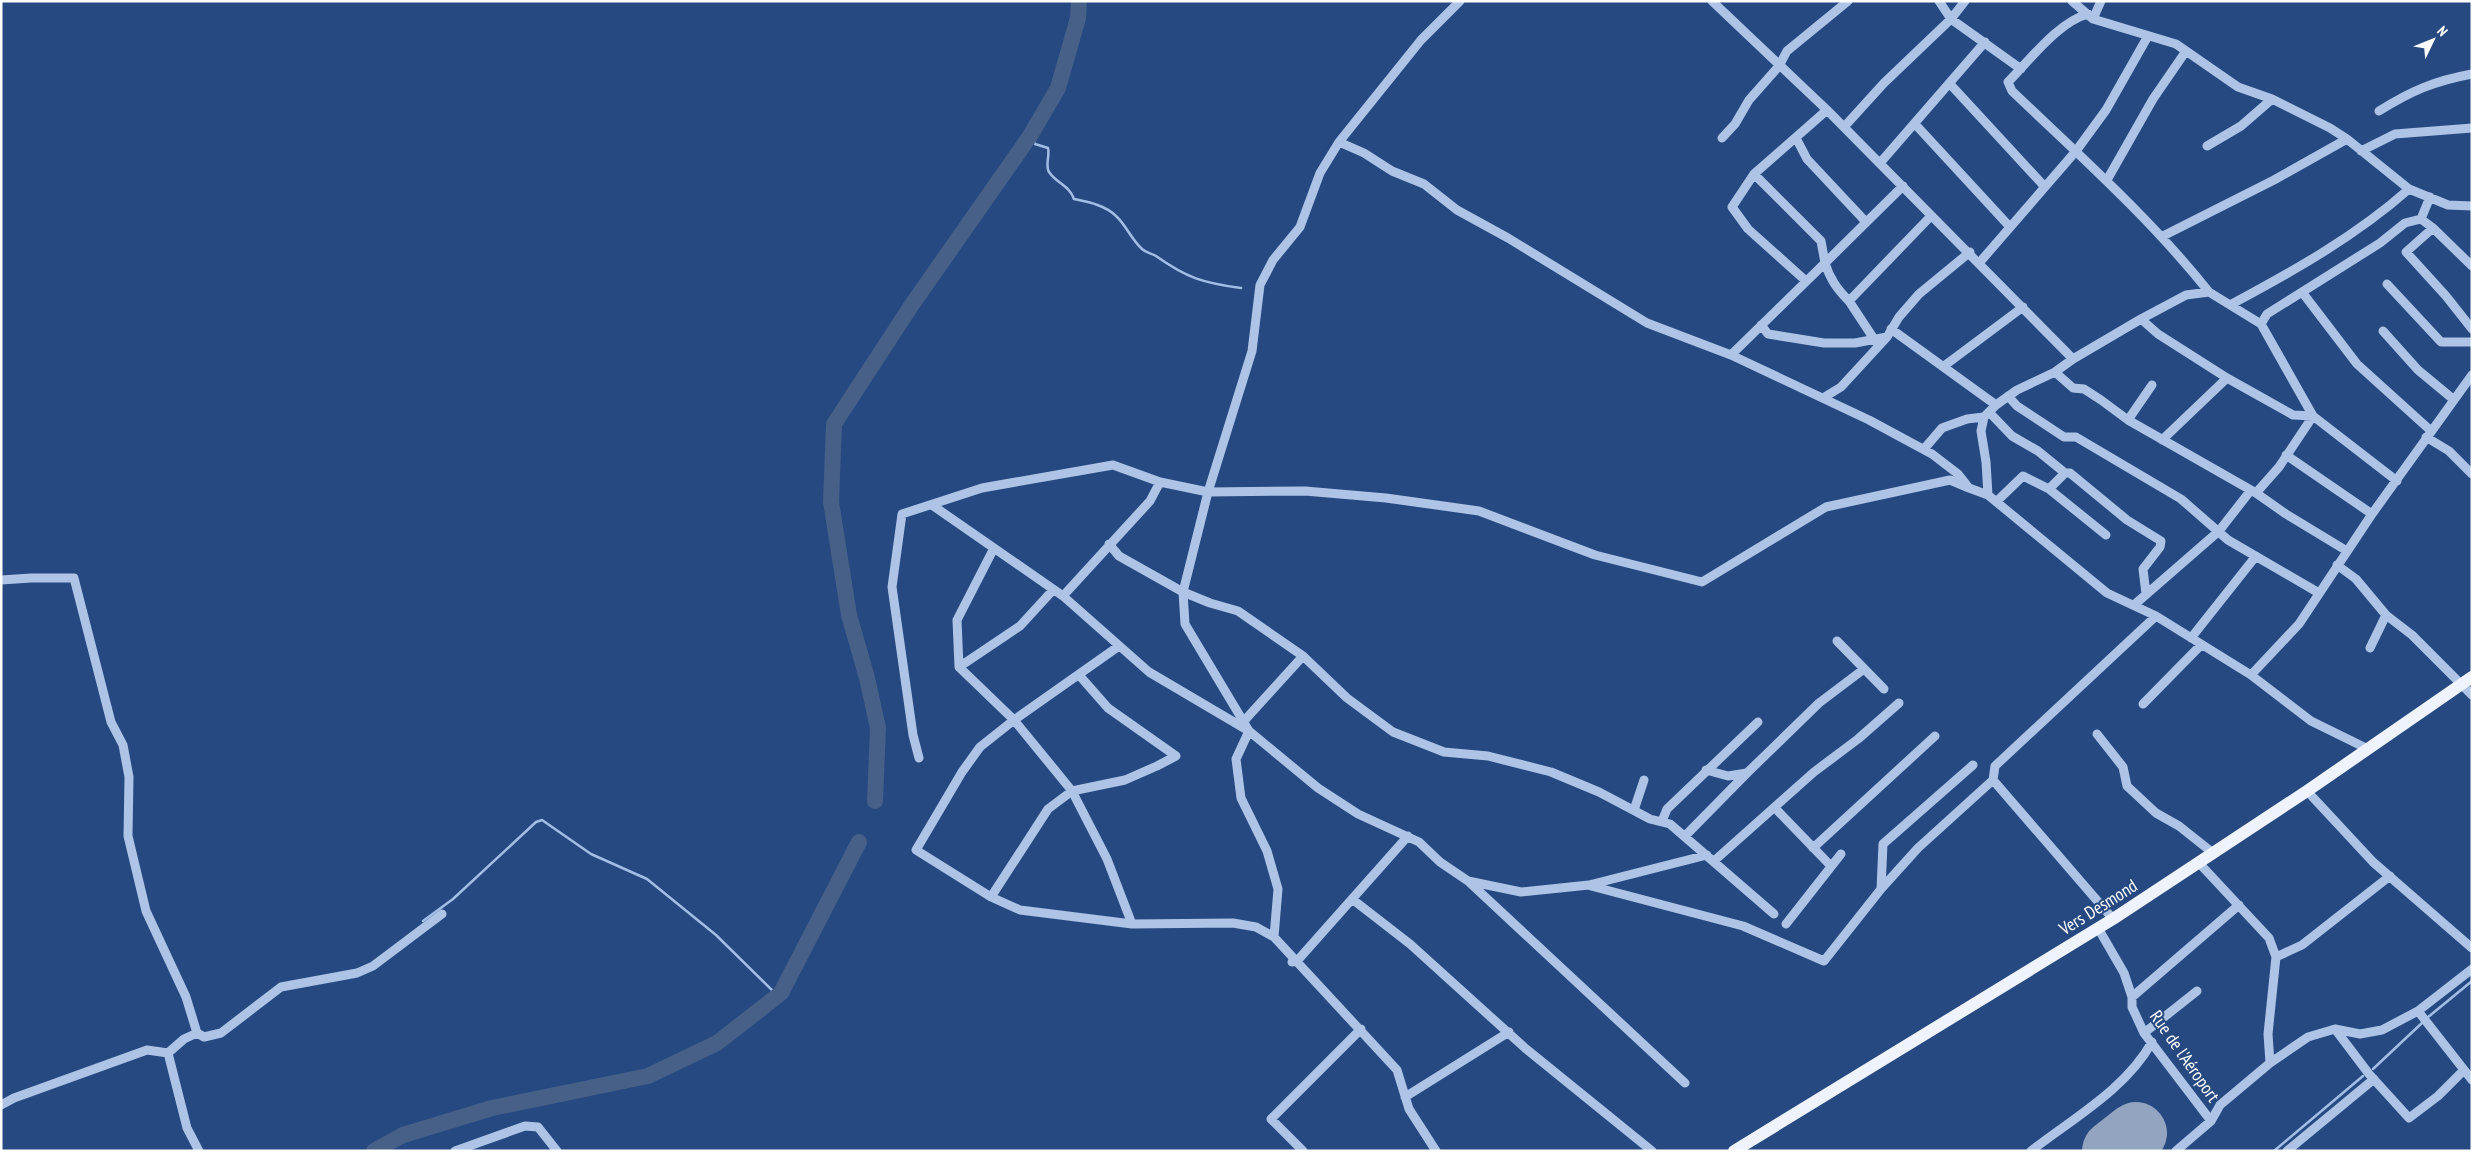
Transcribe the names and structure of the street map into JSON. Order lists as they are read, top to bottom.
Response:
{
  "streets": {
    "main road": ["Vers Desmond"],
    "street": ["Rue de l'Aéroport"]
  },
  "crossings": [
    ["Vers Desmond", "Rue de l'Aéroport"]
  ],
  "north": "top right"
}
